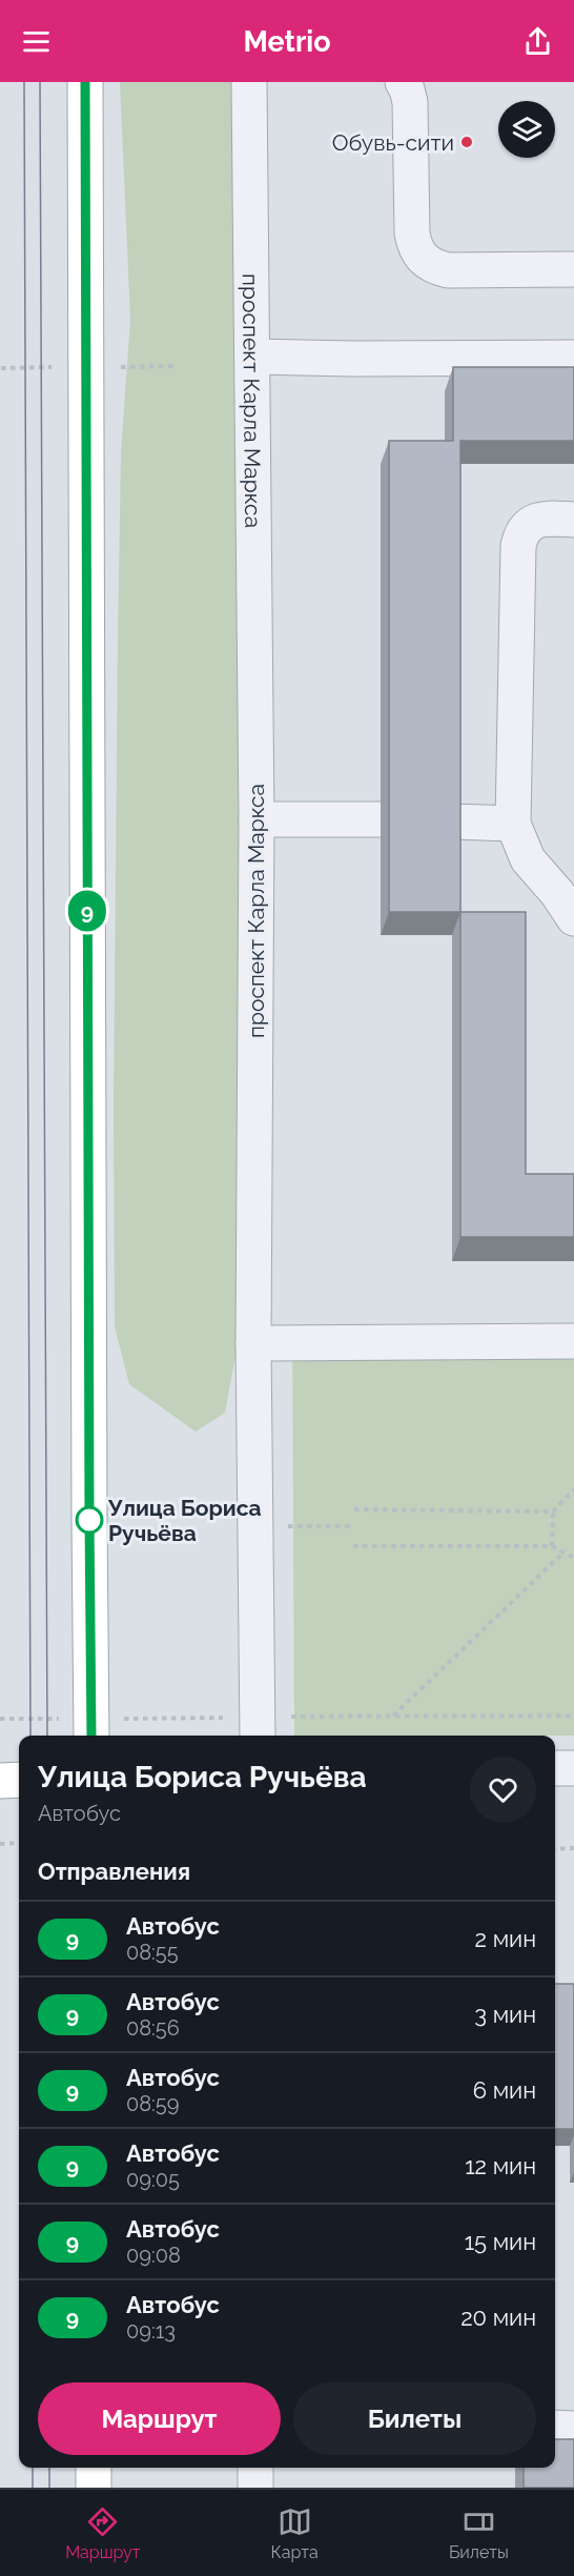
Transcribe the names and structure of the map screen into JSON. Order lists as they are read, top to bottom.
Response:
{
  "streets": {
    "street": ["проспект Карла Маркса"]
  },
  "places": ["Обувь-сити", "Улица Бориса Ручьёва"],
  "lines": ["bus line 9"],
  "page": {
    "header": "Metrio",
    "on_map": "9",
    "heading": [
      ["Улица Бориса Ручьёва", "Автобус"],
      "Отправления"
    ],
    "list": [
      {
        "mark": "9",
        "name": "Автобус",
        "note": "08:55",
        "value": "2 мин"
      },
      {
        "mark": "9",
        "name": "Автобус",
        "note": "08:56",
        "value": "3 мин"
      },
      {
        "mark": "9",
        "name": "Автобус",
        "note": "08:59",
        "value": "6 мин"
      },
      {
        "mark": "9",
        "name": "Автобус",
        "note": "09:05",
        "value": "12 мин"
      },
      {
        "mark": "9",
        "name": "Автобус",
        "note": "09:08",
        "value": "15 мин"
      },
      {
        "mark": "9",
        "name": "Автобус",
        "note": "09:13",
        "value": "20 мин"
      }
    ],
    "buttons": ["Маршрут", "Билеты"],
    "tabs": ["Маршрут", "Карта", "Билеты"]
  }
}
